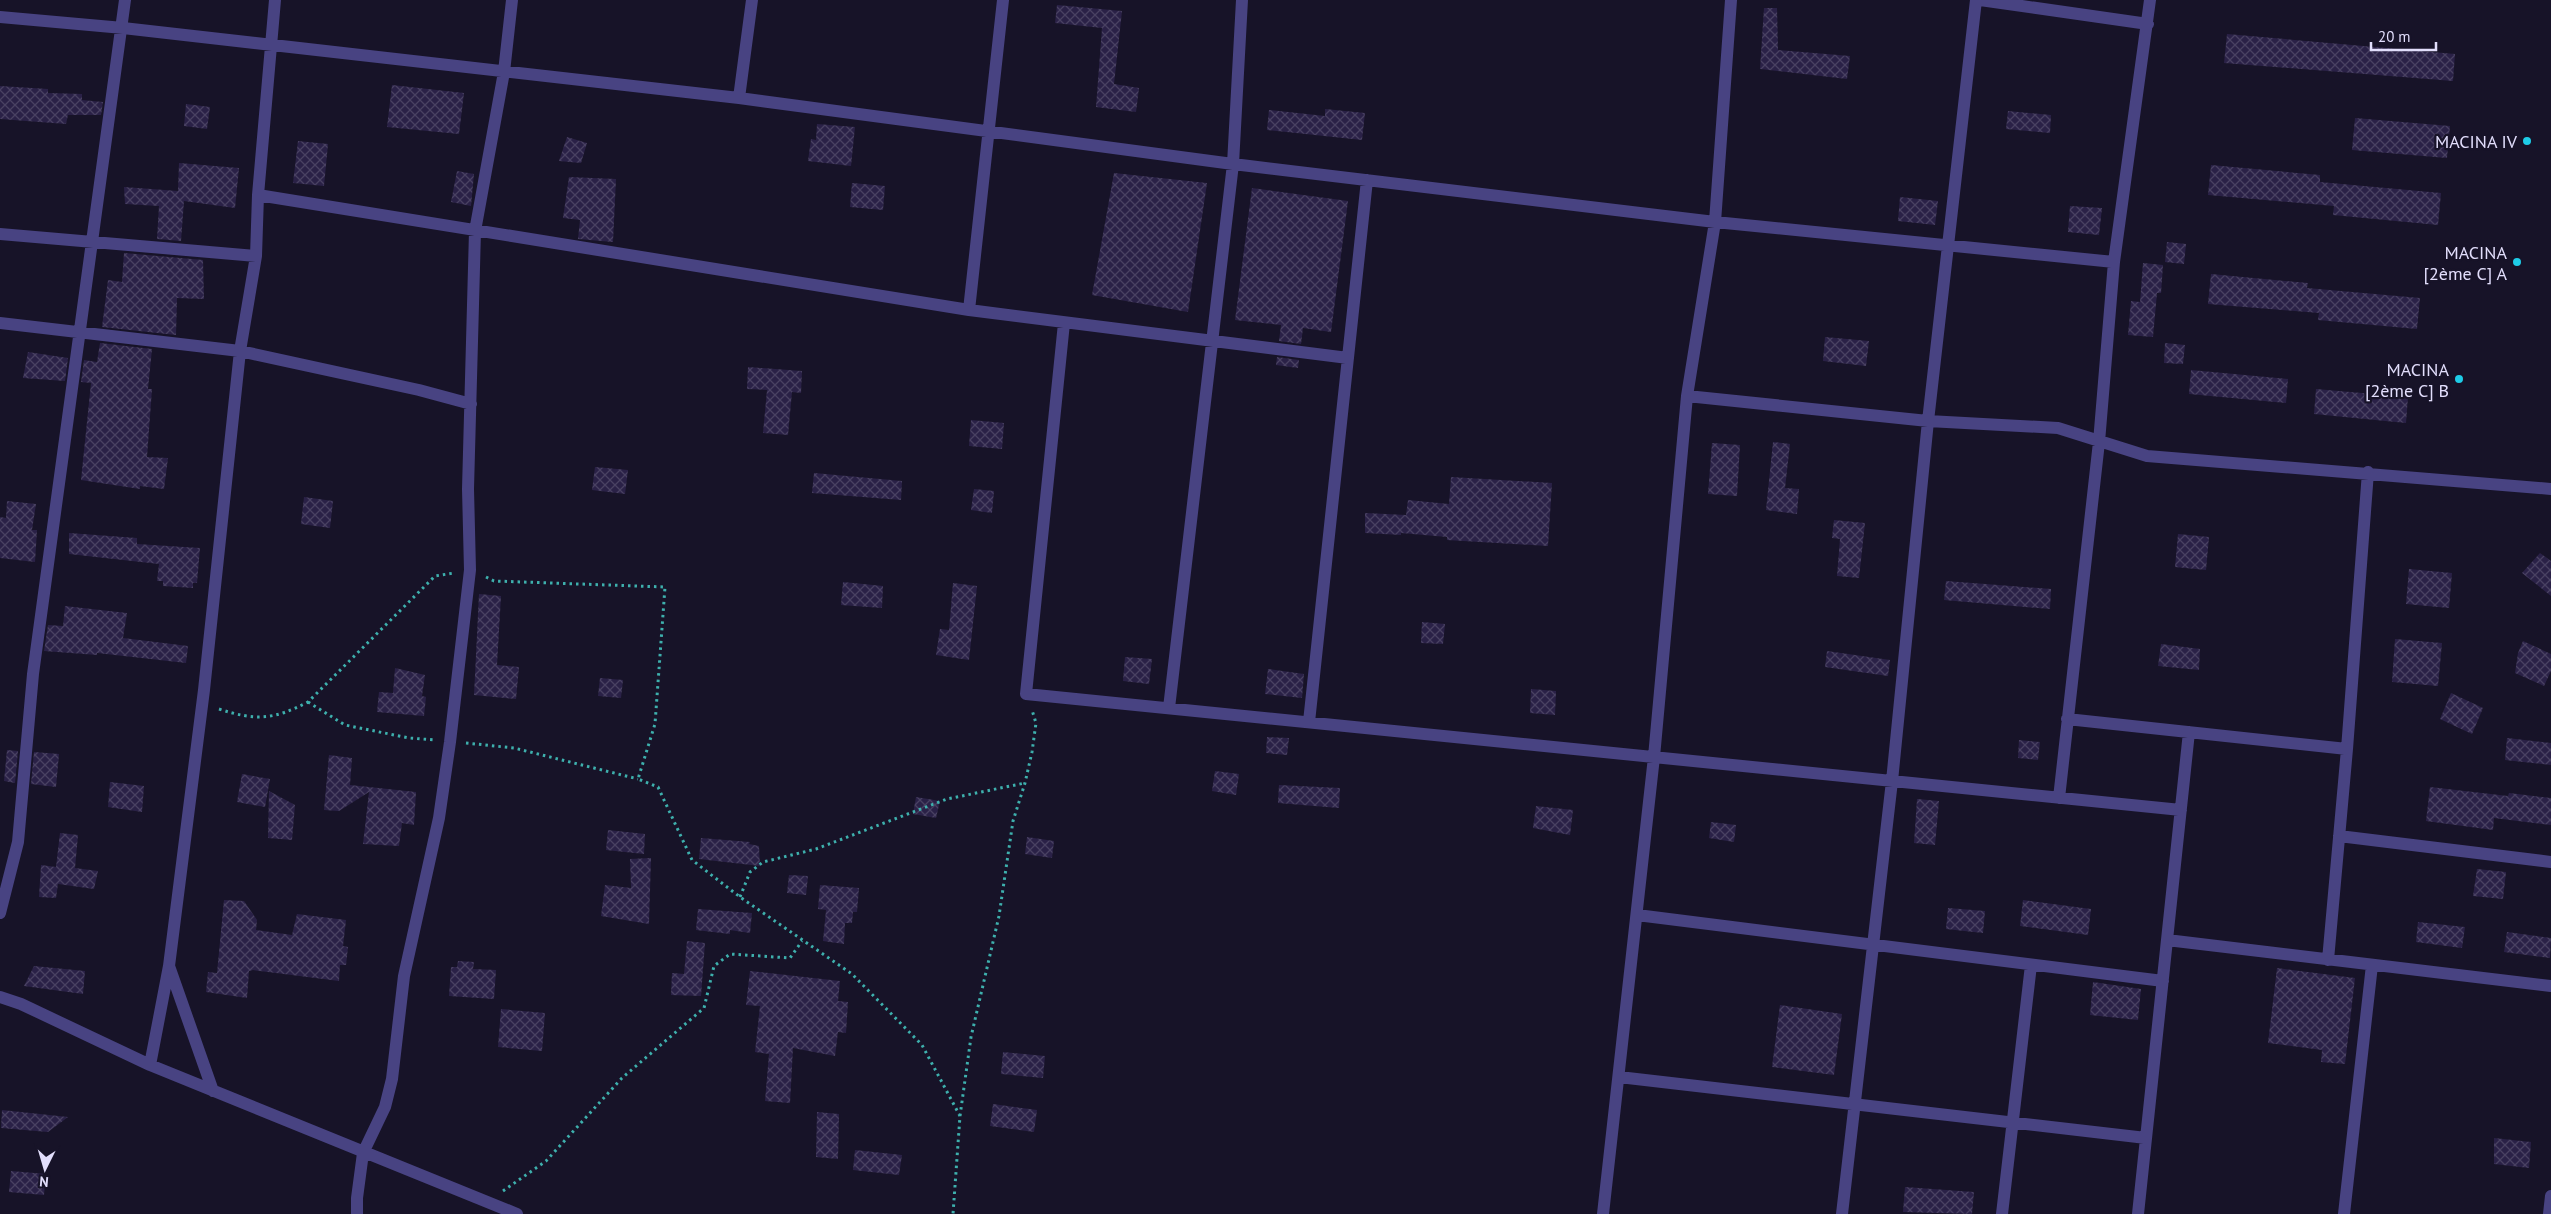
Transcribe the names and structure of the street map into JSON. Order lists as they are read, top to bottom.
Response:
{
  "places": ["MACINA IV", "MACINA [2ème C] A", "MACINA [2ème C] B"],
  "scale_bar": "20 m",
  "north": "bottom"
}
